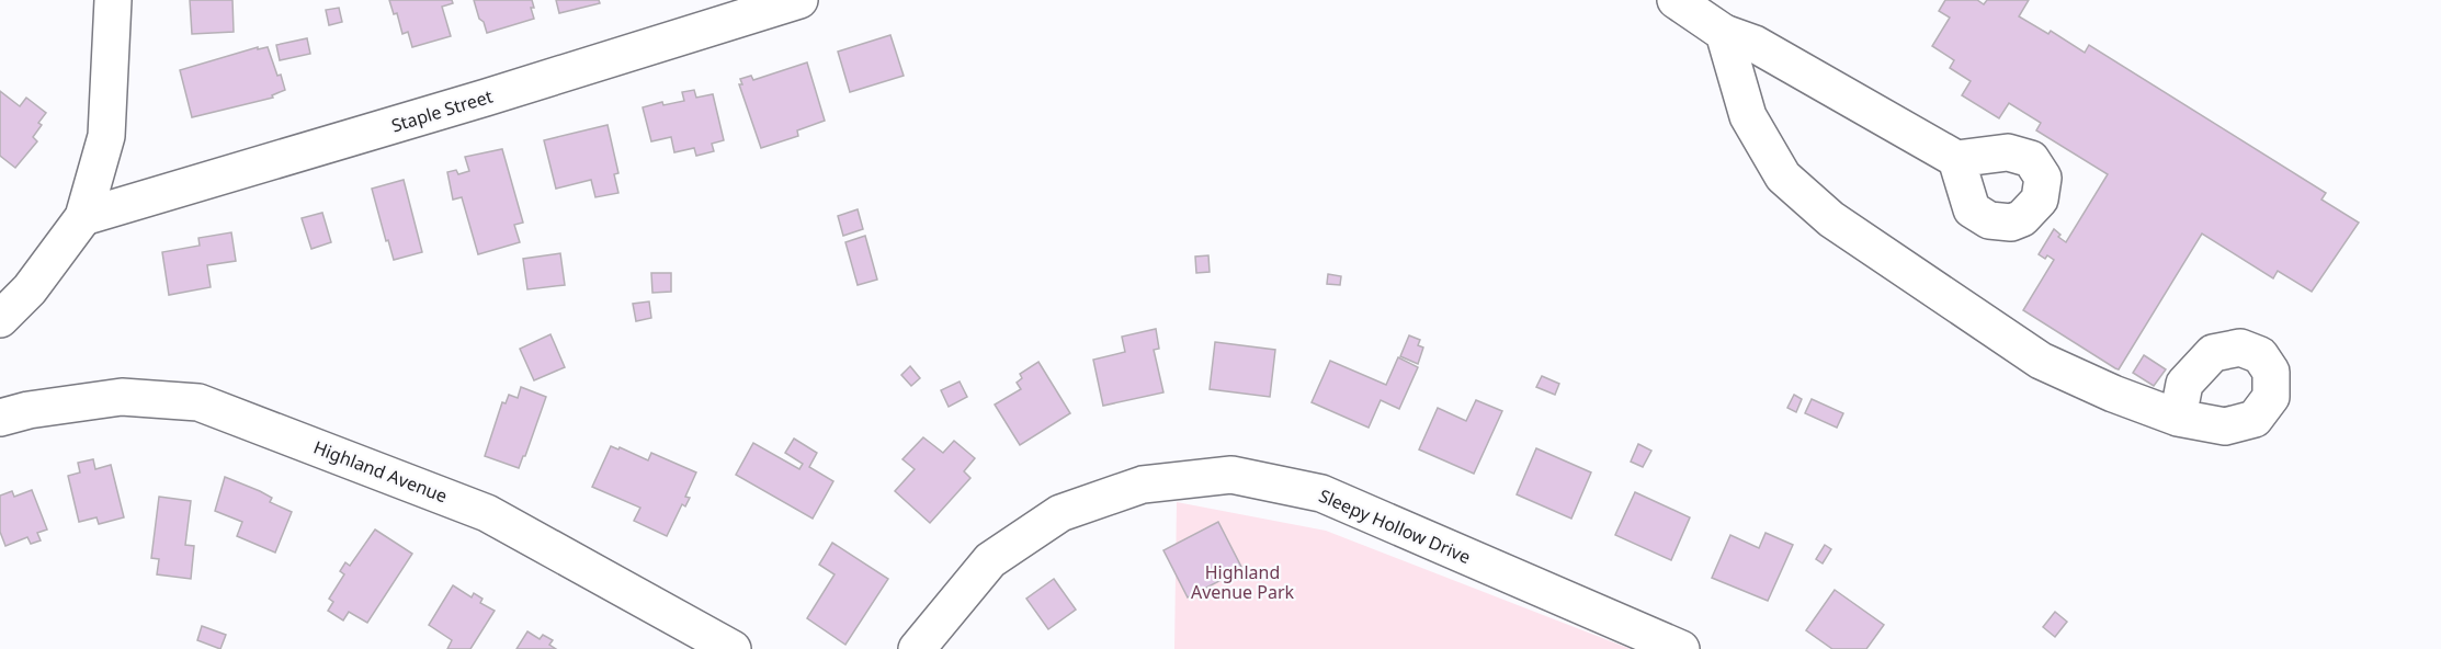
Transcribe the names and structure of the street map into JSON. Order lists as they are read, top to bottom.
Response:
{
  "streets": {
    "street": ["Staple Street", "Highland Avenue", "Sleepy Hollow Drive"]
  },
  "parks": ["Highland Avenue Park"]
}
